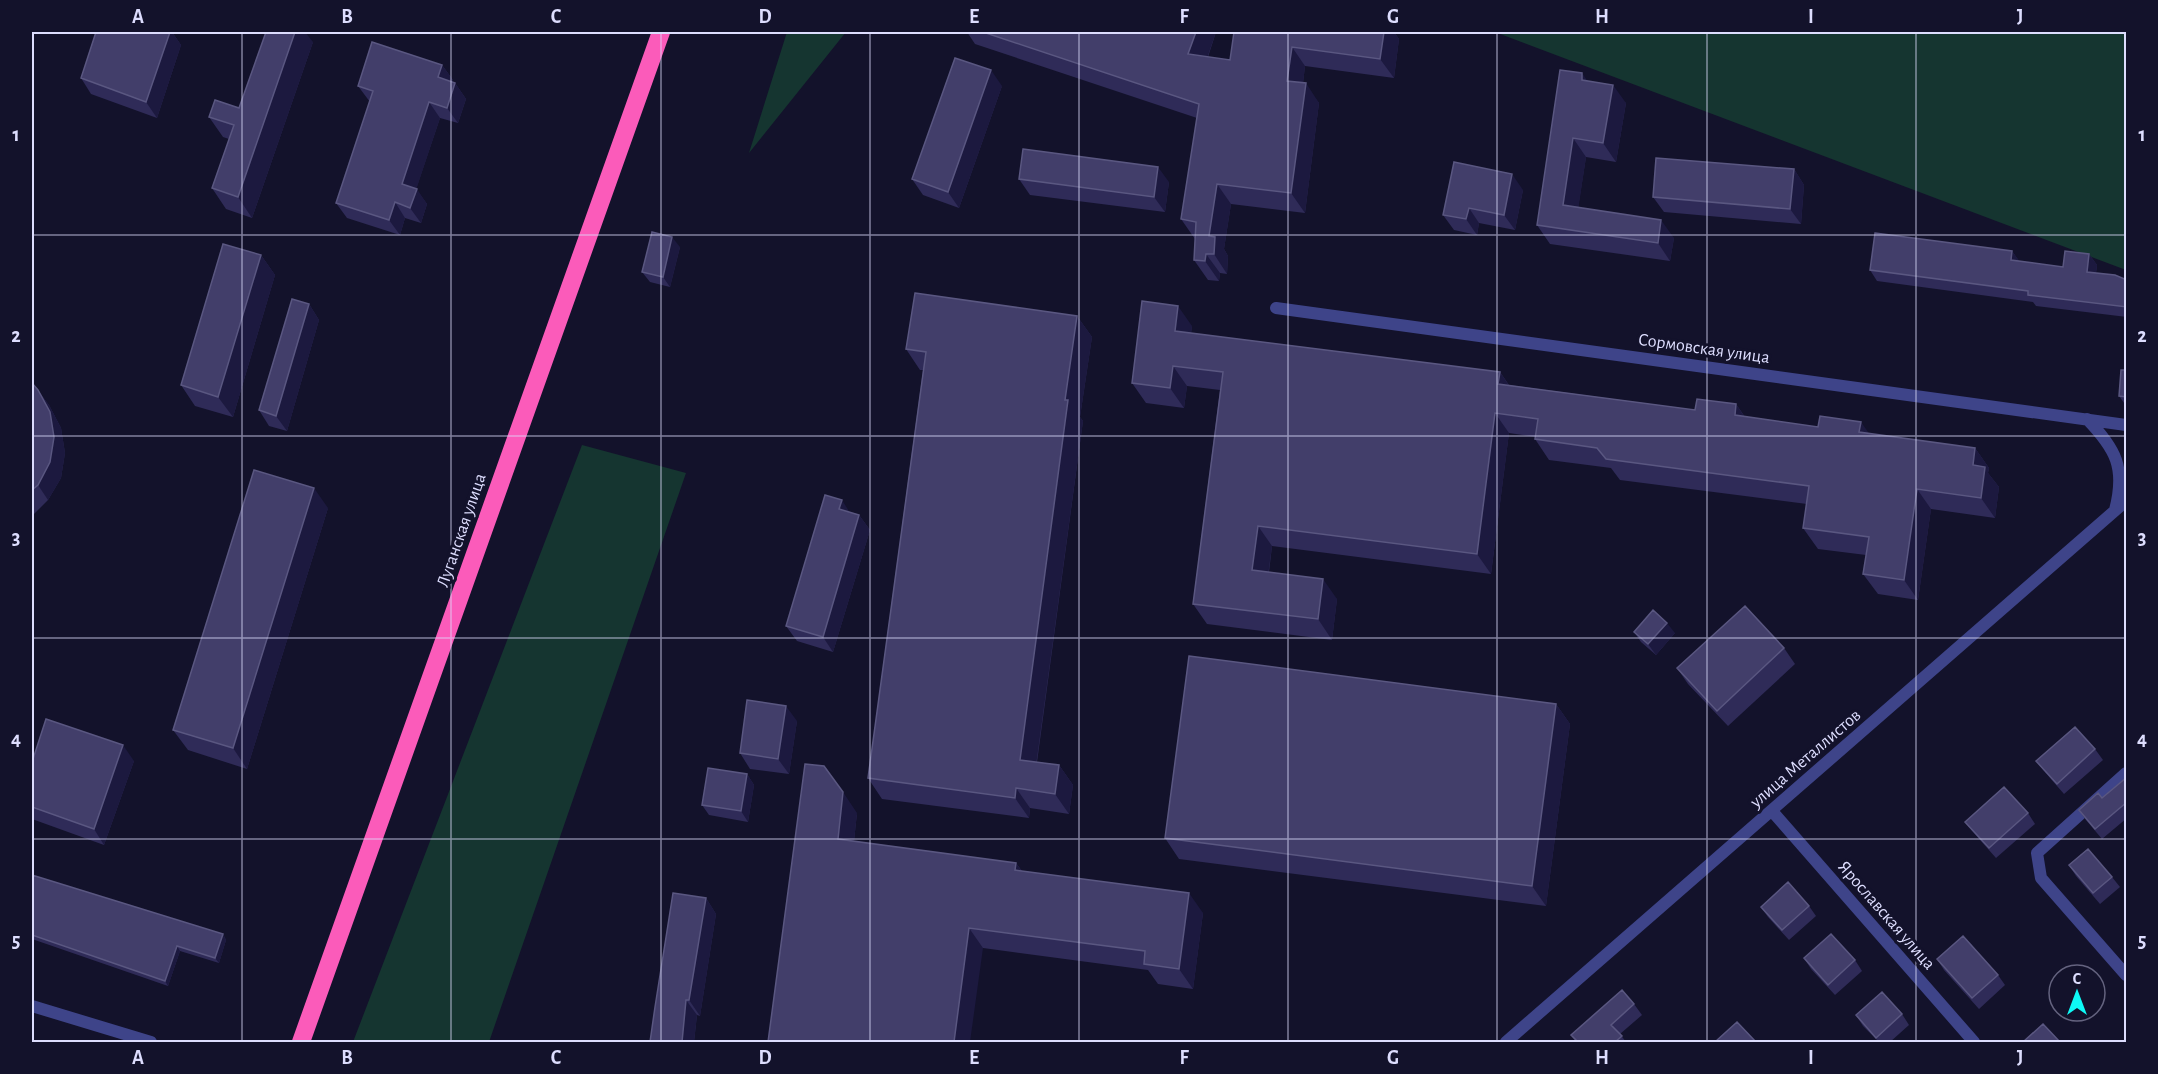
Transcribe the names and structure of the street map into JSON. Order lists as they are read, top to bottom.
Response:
{
  "streets": {
    "highway": ["Луганская улица"],
    "street": ["Сормовская улица", "улица Металлистов", "Ярославская улица"]
  },
  "crossings": [
    ["улица Металлистов", "Ярославская улица"]
  ],
  "north": "top",
  "grid": {
    "columns": [
      "A",
      "B",
      "C",
      "D",
      "E",
      "F",
      "G",
      "H",
      "I",
      "J"
    ],
    "rows": [
      "1",
      "2",
      "3",
      "4",
      "5"
    ]
  }
}
